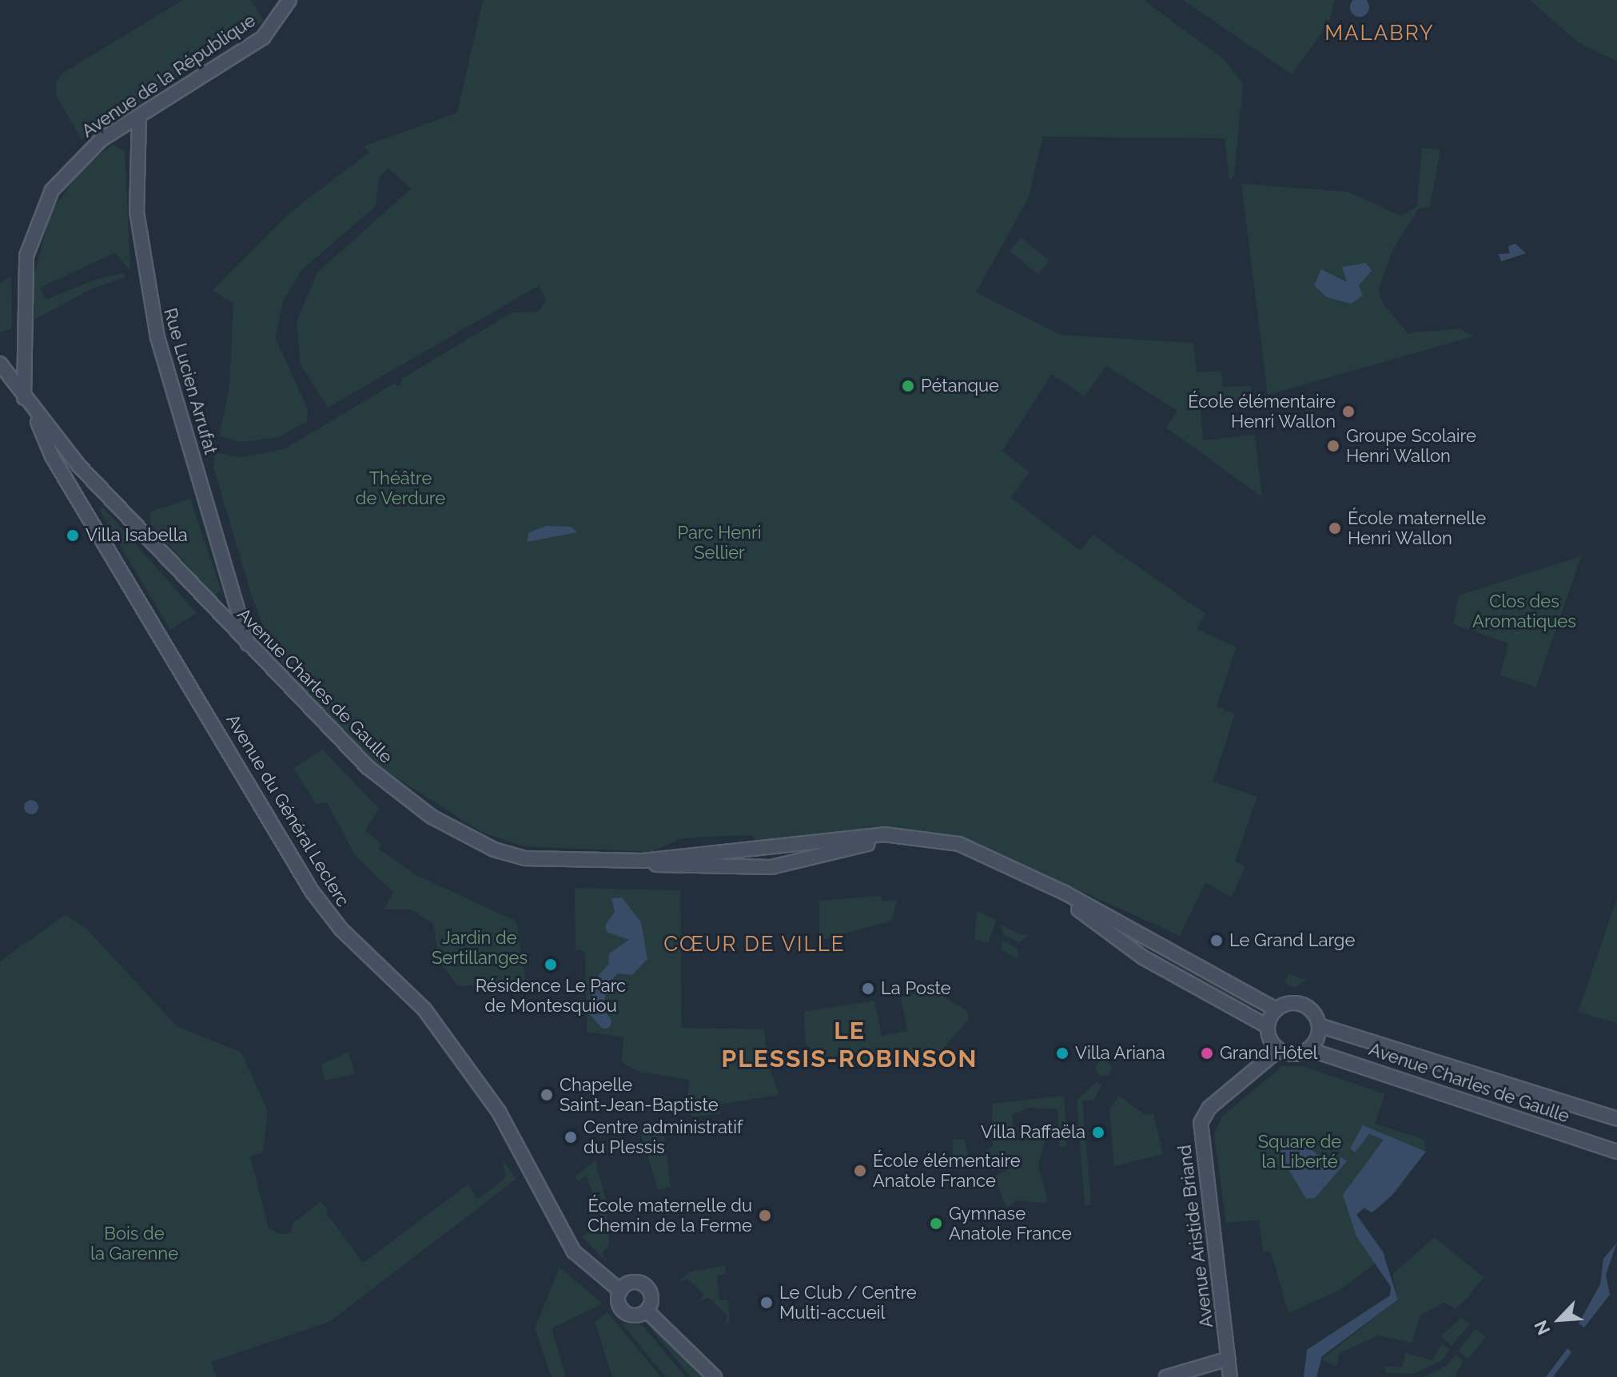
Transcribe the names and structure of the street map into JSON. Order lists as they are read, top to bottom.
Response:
{
  "streets": {
    "main road": [
      "Avenue de la République",
      "Rue Lucien Arrufat",
      "Avenue Charles de Gaulle",
      "Avenue du Général Leclerc",
      "Avenue Aristide Briand"
    ]
  },
  "crossings": [
    ["Avenue de la République", "Rue Lucien Arrufat"],
    ["Avenue de la République", "Avenue Charles de Gaulle"],
    ["Avenue de la République", "Avenue du Général Leclerc"],
    ["Rue Lucien Arrufat", "Avenue Charles de Gaulle"],
    ["Avenue Charles de Gaulle", "Avenue du Général Leclerc"],
    ["Avenue Charles de Gaulle", "Avenue Aristide Briand"]
  ],
  "districts": ["MALABRY", "CŒUR DE VILLE", "LE PLESSIS-ROBINSON"],
  "parks": [
    "Théâtre de Verdure",
    "Parc Henri Sellier",
    "Clos des Aromatiques",
    "Jardin de Sertillanges",
    "Square de la Liberté",
    "Bois de la Garenne"
  ],
  "places": [
    "Pétanque",
    "École élémentaire Henri Wallon",
    "Groupe Scolaire Henri Wallon",
    "École maternelle Henri Wallon",
    "Villa Isabella",
    "Le Grand Large",
    "Résidence Le Parc de Montesquiou",
    "La Poste",
    "Villa Ariana",
    "Grand Hôtel",
    "Chapelle Saint-Jean-Baptiste",
    "Villa Raffaëla",
    "Centre administratif du Plessis",
    "École élémentaire Anatole France",
    "École maternelle du Chemin de la Ferme",
    "Gymnase Anatole France",
    "Le Club / Centre Multi-accueil"
  ],
  "north": "bottom left"
}
